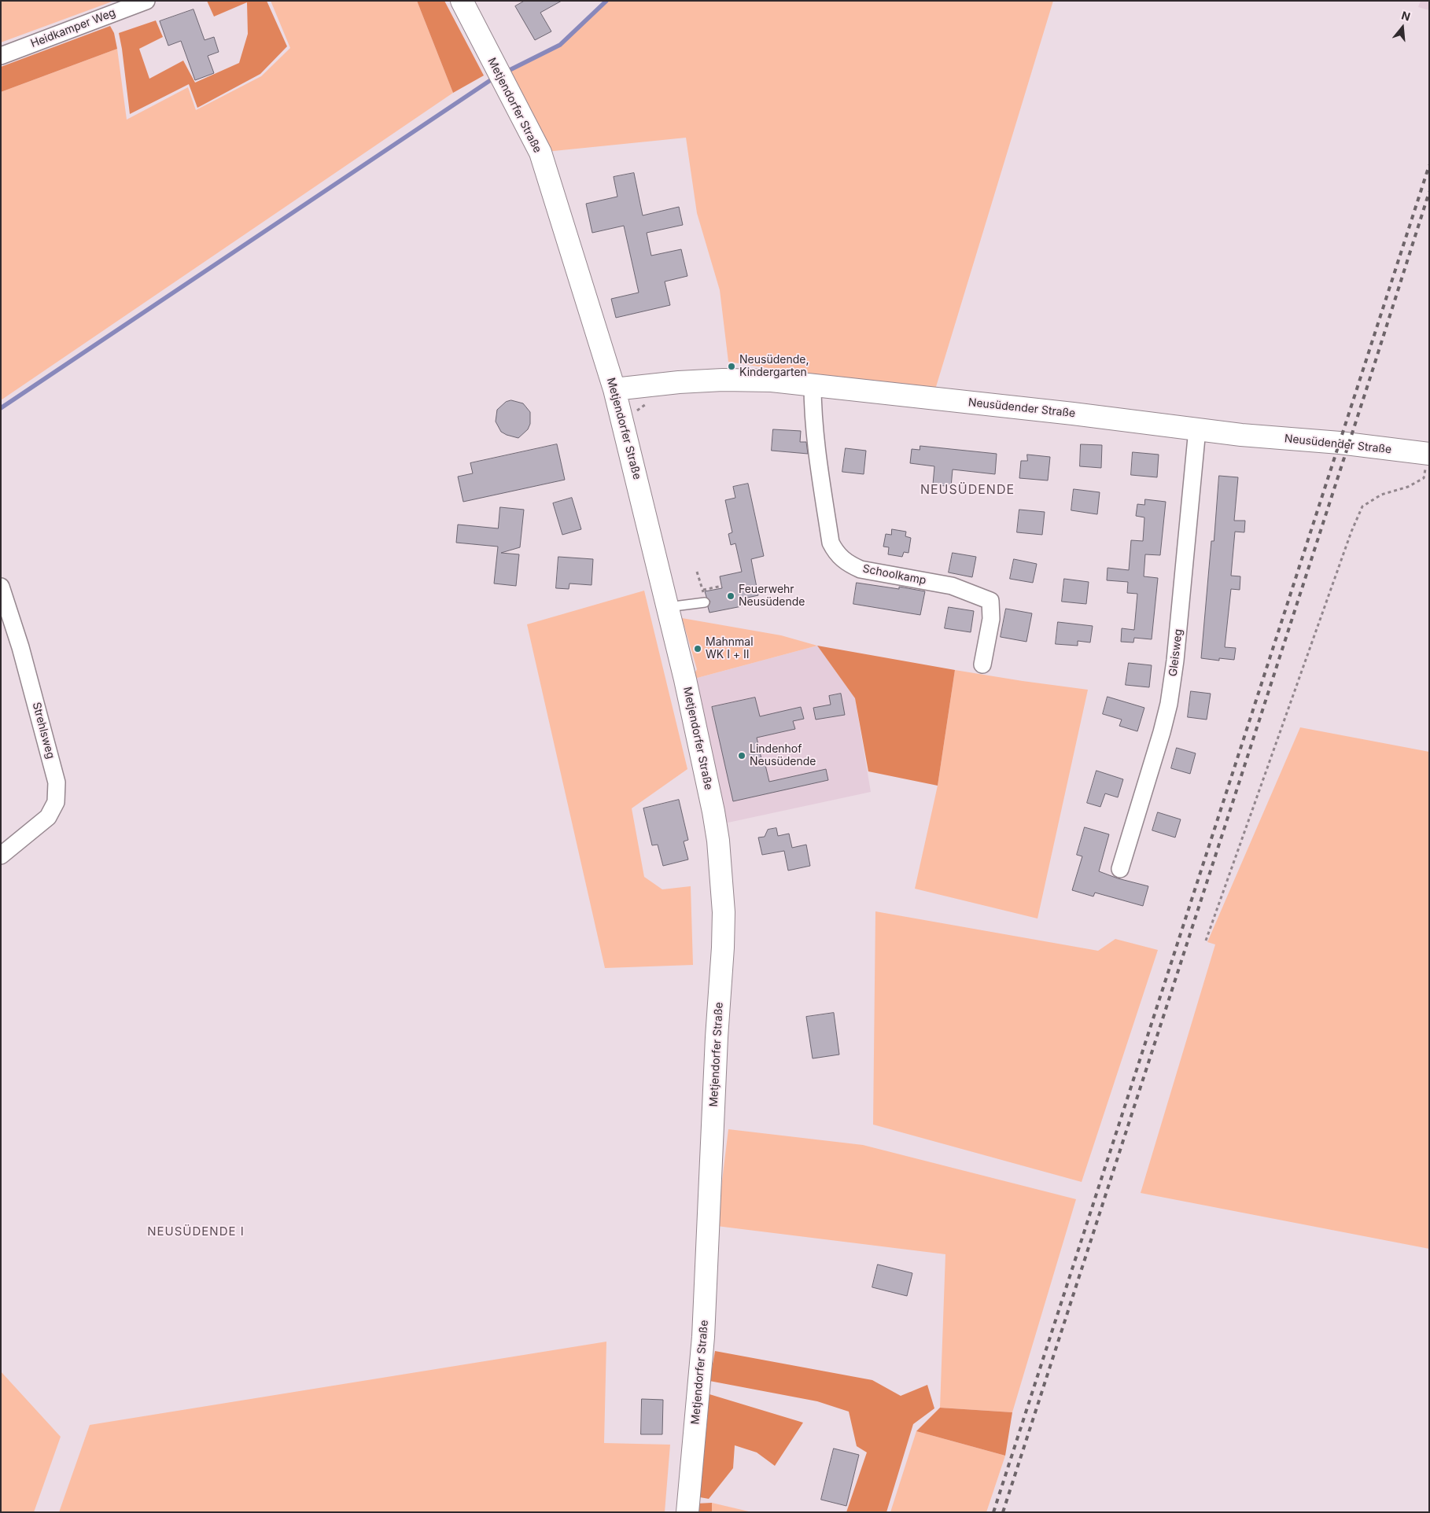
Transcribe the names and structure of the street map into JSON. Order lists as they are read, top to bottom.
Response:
{
  "streets": {
    "street": [
      "Heidkamper Weg",
      "Metjendorfer Straße",
      "Neusüdender Straße",
      "Schoolkamp",
      "Gleisweg",
      "Strehlsweg"
    ]
  },
  "crossings": [
    ["Metjendorfer Straße", "Neusüdender Straße"],
    ["Neusüdender Straße", "Schoolkamp"],
    ["Neusüdender Straße", "Gleisweg"]
  ],
  "districts": ["NEUSÜDENDE", "NEUSÜDENDE I"],
  "places": [
    "Neusüdende, Kindergarten",
    "Feuerwehr Neusüdende",
    "Mahnmal WK I + II",
    "Lindenhof Neusüdende"
  ],
  "north": "top"
}
